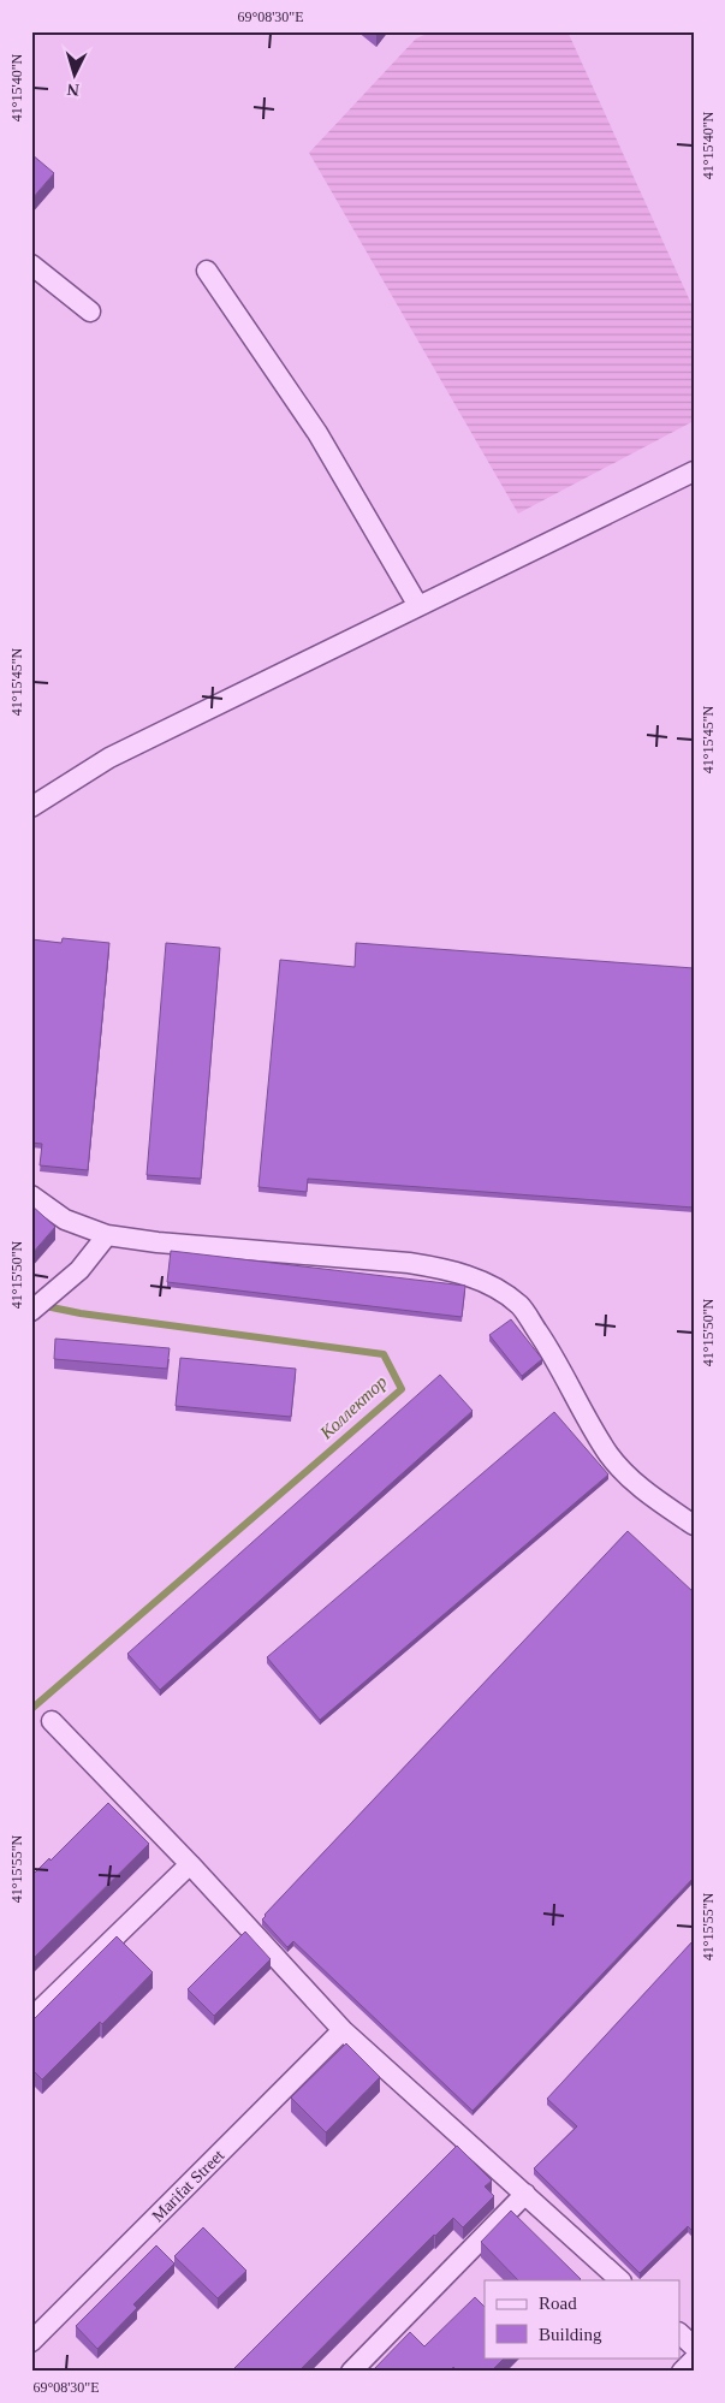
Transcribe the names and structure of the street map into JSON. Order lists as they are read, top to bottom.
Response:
{
  "streets": {
    "street": ["Marifat Street"]
  },
  "water": ["Коллектор"],
  "legend": ["Road", "Building"],
  "north": "bottom",
  "coordinates": [
    "69°08'30\"E",
    "41°15'40\"N",
    "41°15'45\"N",
    "41°15'50\"N",
    "41°15'55\"N"
  ]
}
